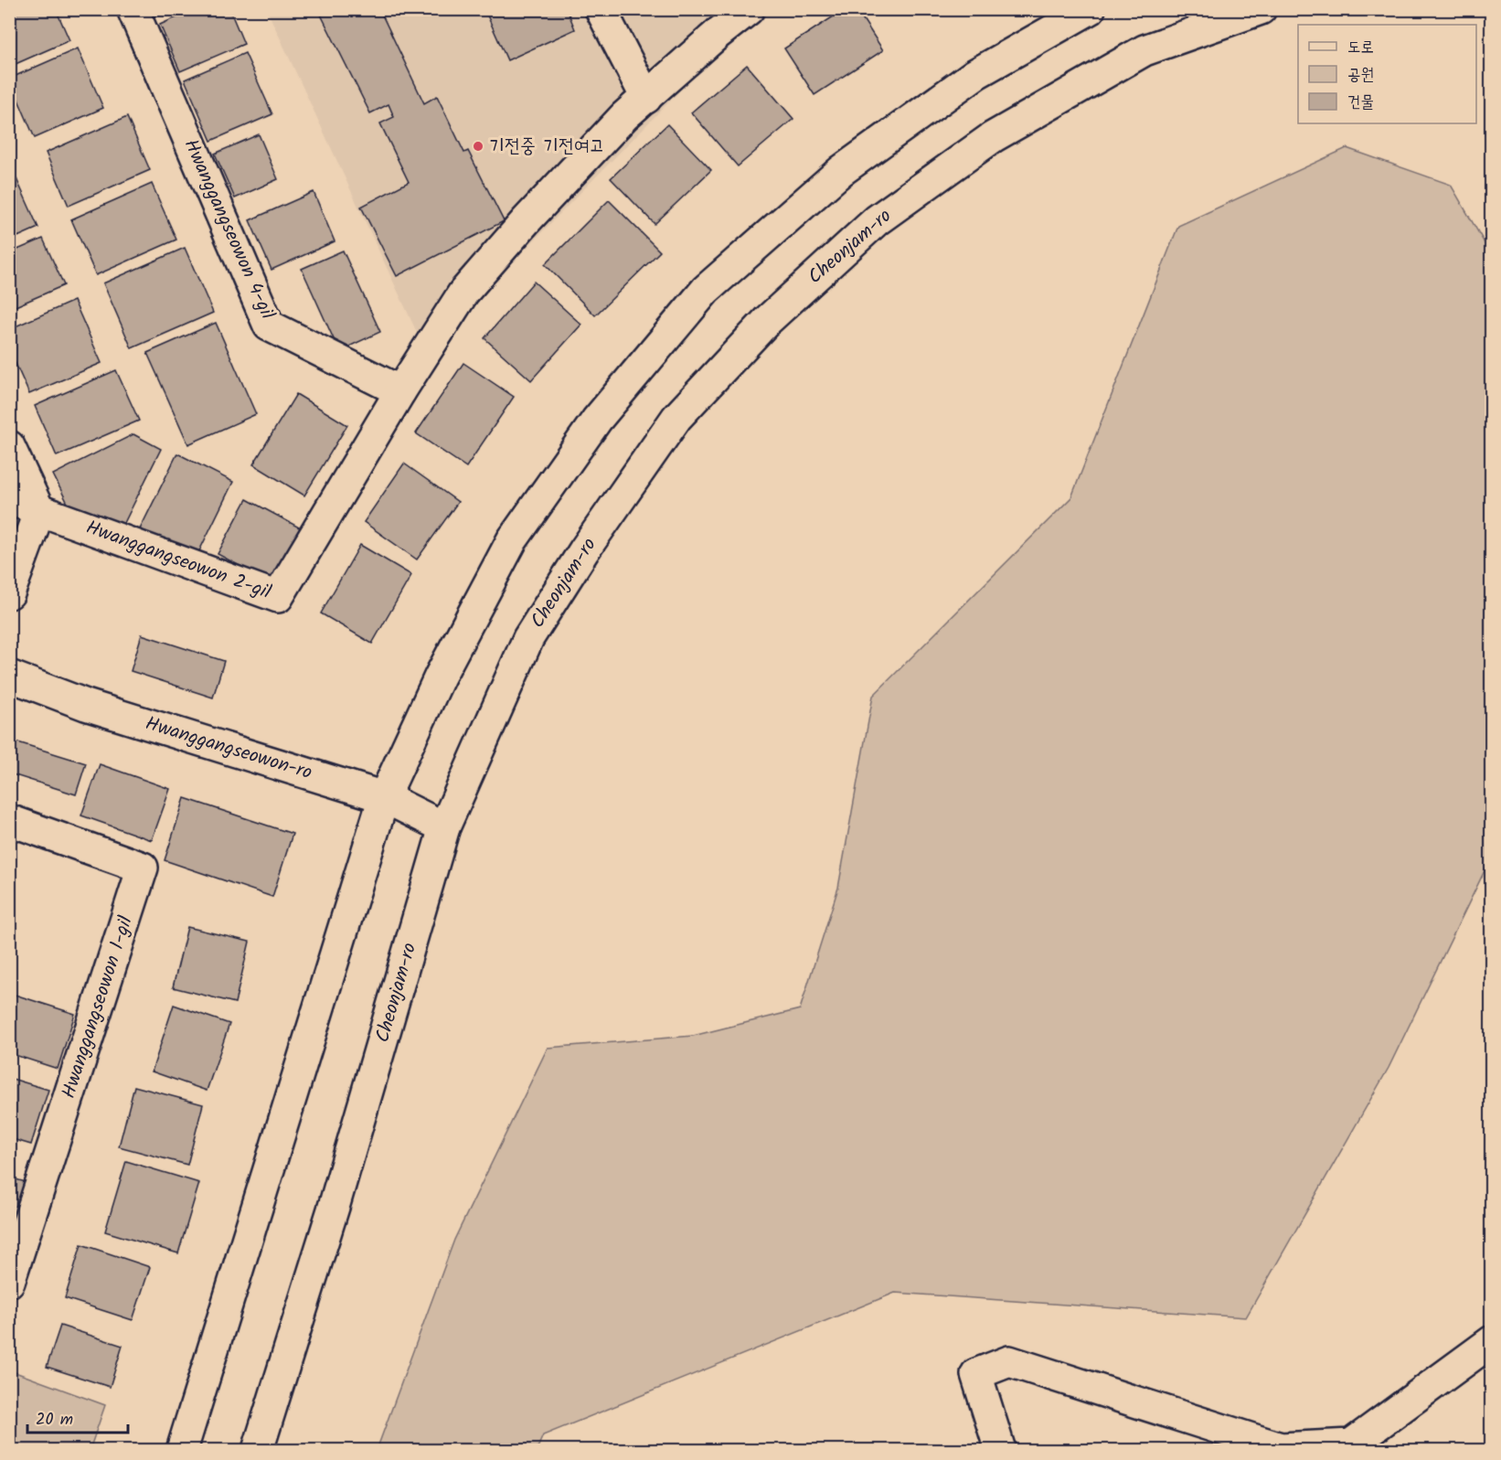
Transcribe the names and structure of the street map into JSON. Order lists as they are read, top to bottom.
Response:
{
  "streets": {
    "street": [
      "Hwanggangseowon 4-gil",
      "Cheonjam-ro",
      "Hwanggangseowon 2-gil",
      "Hwanggangseowon-ro",
      "Hwanggangseowon 1-gil"
    ]
  },
  "crossings": [
    ["Hwanggangseowon 4-gil", "Hwanggangseowon 2-gil"],
    ["Cheonjam-ro", "Hwanggangseowon-ro"]
  ],
  "places": ["기전중 기전여고"],
  "legend": ["도로", "공원", "건물"],
  "scale_bar": "20 m"
}
